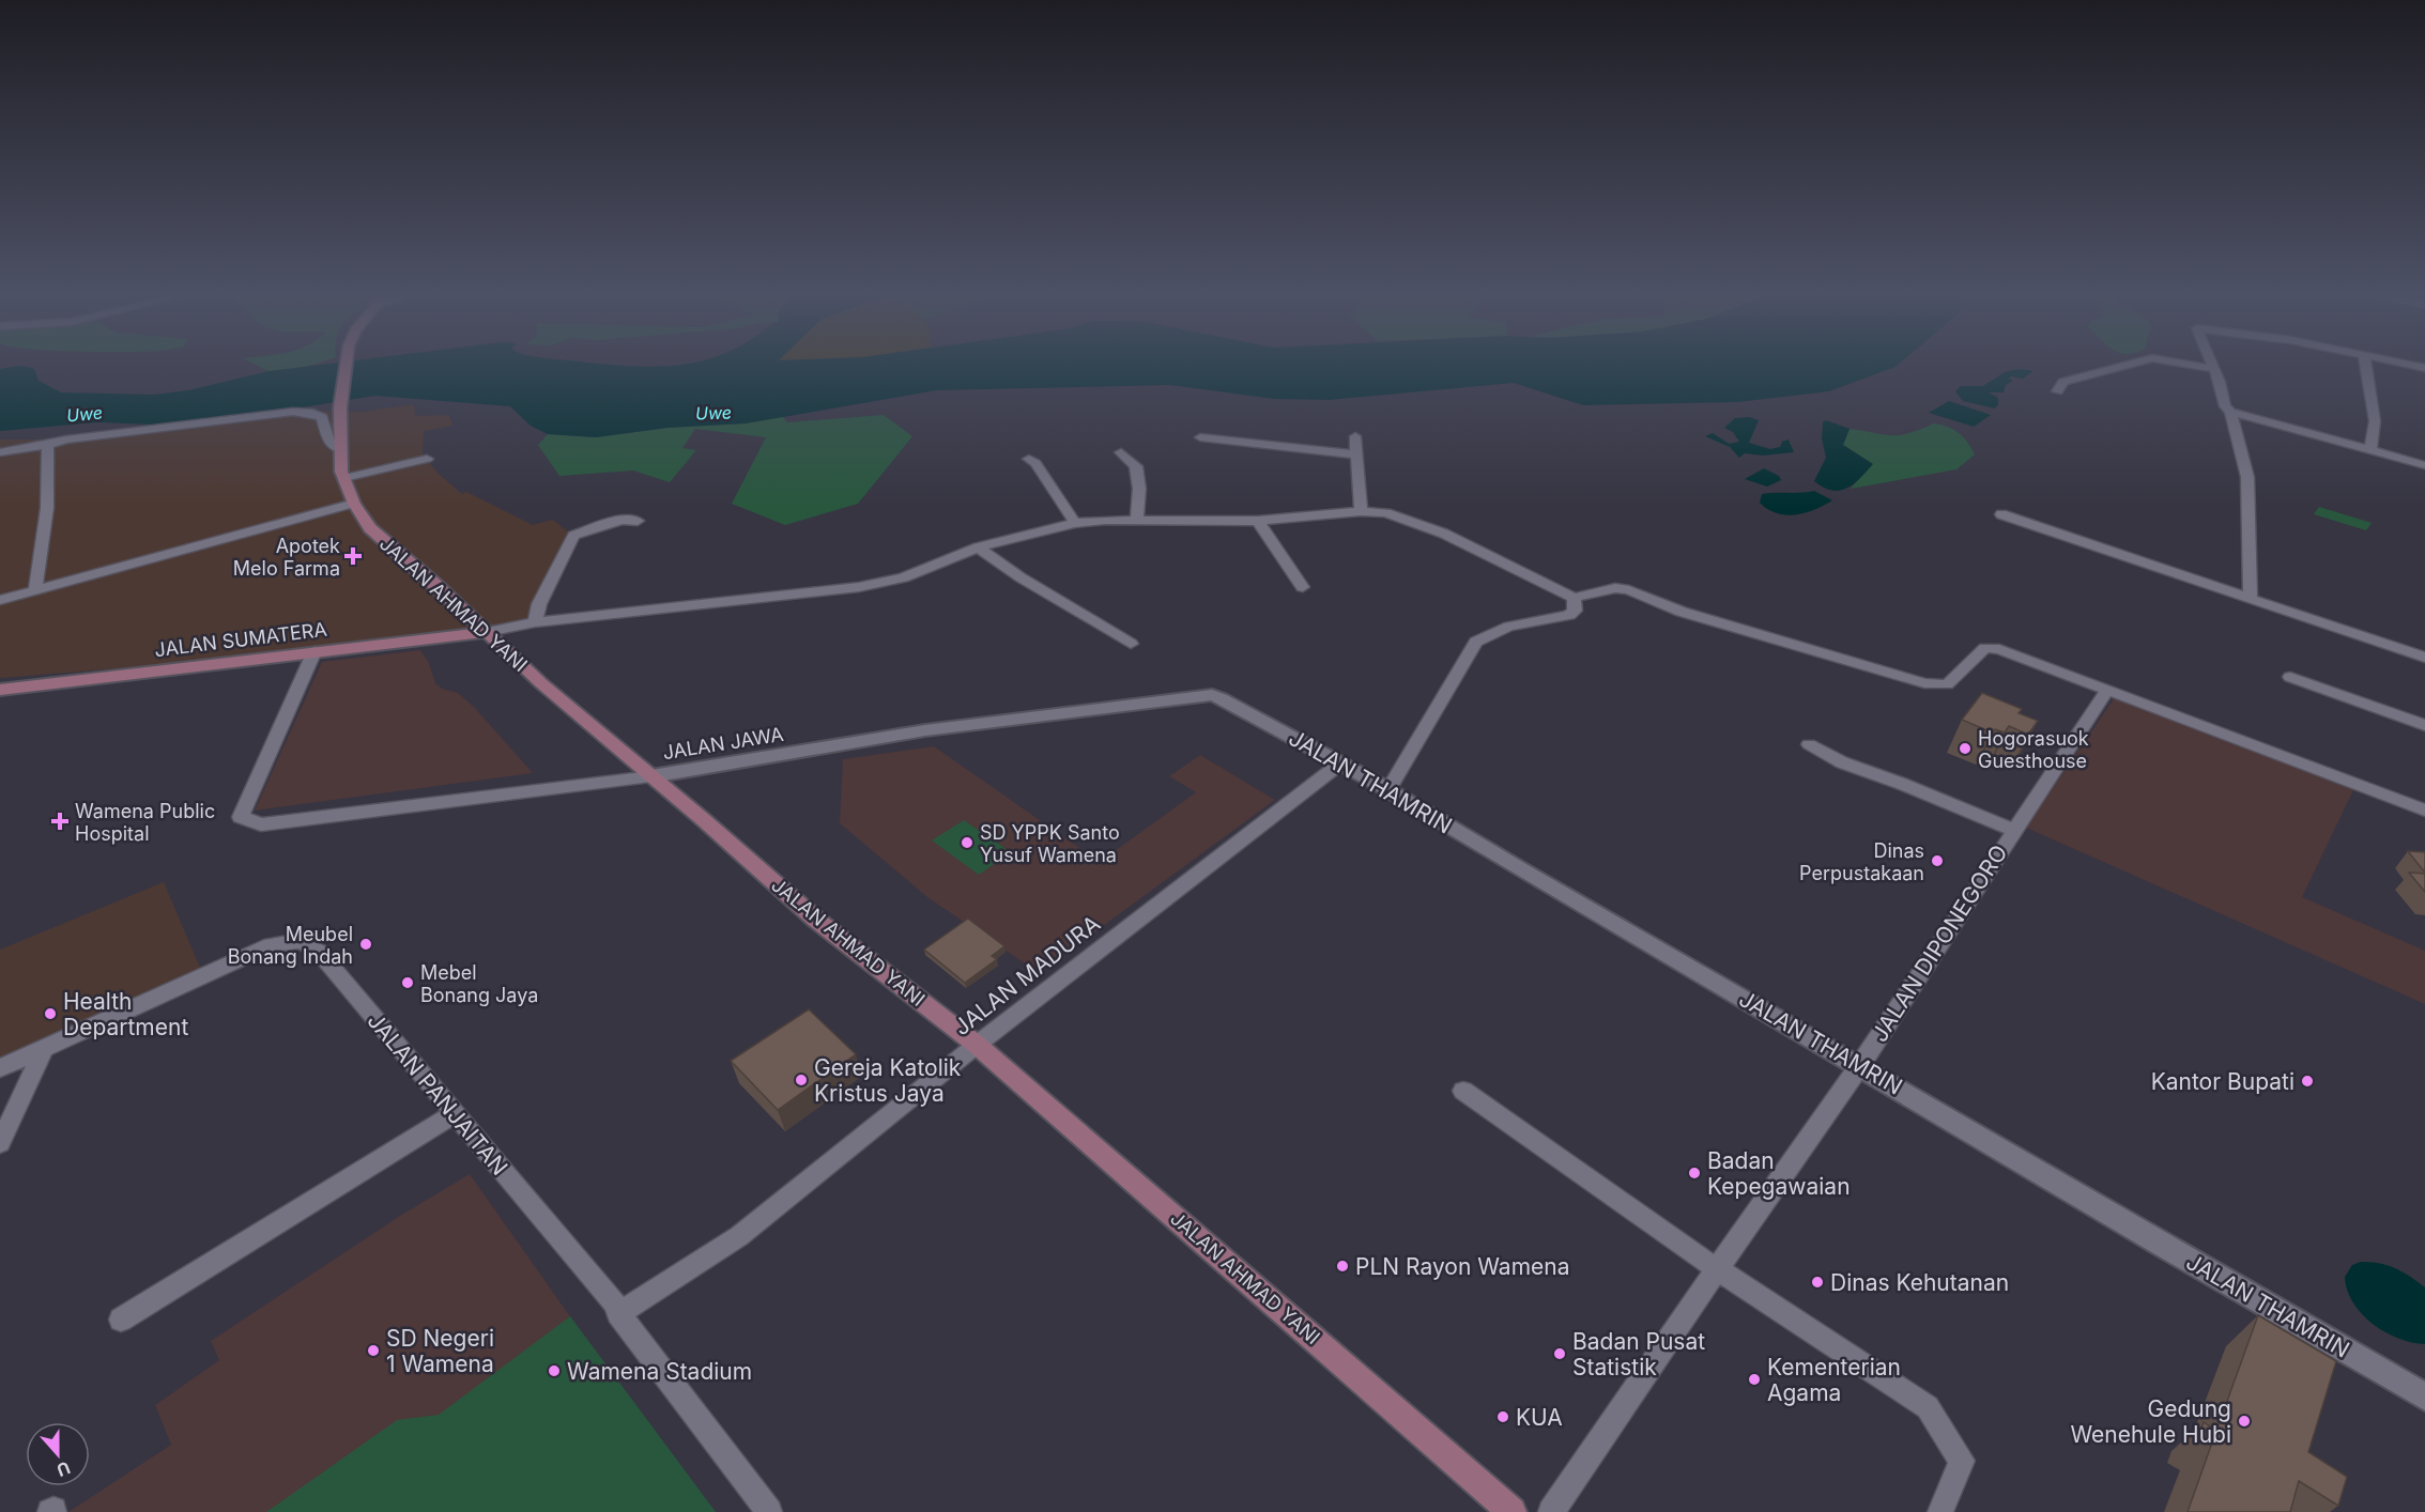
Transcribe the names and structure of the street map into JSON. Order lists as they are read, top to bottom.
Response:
{
  "streets": {
    "main road": ["JALAN AHMAD YANI", "JALAN SUMATERA"],
    "street": [
      "JALAN JAWA",
      "JALAN THAMRIN",
      "JALAN DIPONEGORO",
      "JALAN MADURA",
      "JALAN PANJAITAN"
    ]
  },
  "crossings": [
    ["JALAN AHMAD YANI", "JALAN SUMATERA"],
    ["JALAN AHMAD YANI", "JALAN JAWA"],
    ["JALAN AHMAD YANI", "JALAN MADURA"],
    ["JALAN SUMATERA", "JALAN JAWA"],
    ["JALAN JAWA", "JALAN THAMRIN"],
    ["JALAN THAMRIN", "JALAN DIPONEGORO"],
    ["JALAN THAMRIN", "JALAN MADURA"],
    ["JALAN MADURA", "JALAN PANJAITAN"]
  ],
  "water": ["Uwe"],
  "places": {
    "health": ["Apotek Melo Farma", "Wamena Public Hospital"],
    "other": [
      "Hogorasuok Guesthouse",
      "SD YPPK Santo Yusuf Wamena",
      "Dinas Perpustakaan",
      "Meubel Bonang Indah",
      "Mebel Bonang Jaya",
      "Health Department",
      "Gereja Katolik Kristus Jaya",
      "Kantor Bupati",
      "Badan Kepegawaian",
      "PLN Rayon Wamena",
      "Dinas Kehutanan",
      "SD Negeri 1 Wamena",
      "Badan Pusat Statistik",
      "Wamena Stadium",
      "Kementerian Agama",
      "KUA",
      "Gedung Wenehule Hubi"
    ]
  },
  "north": "bottom"
}
